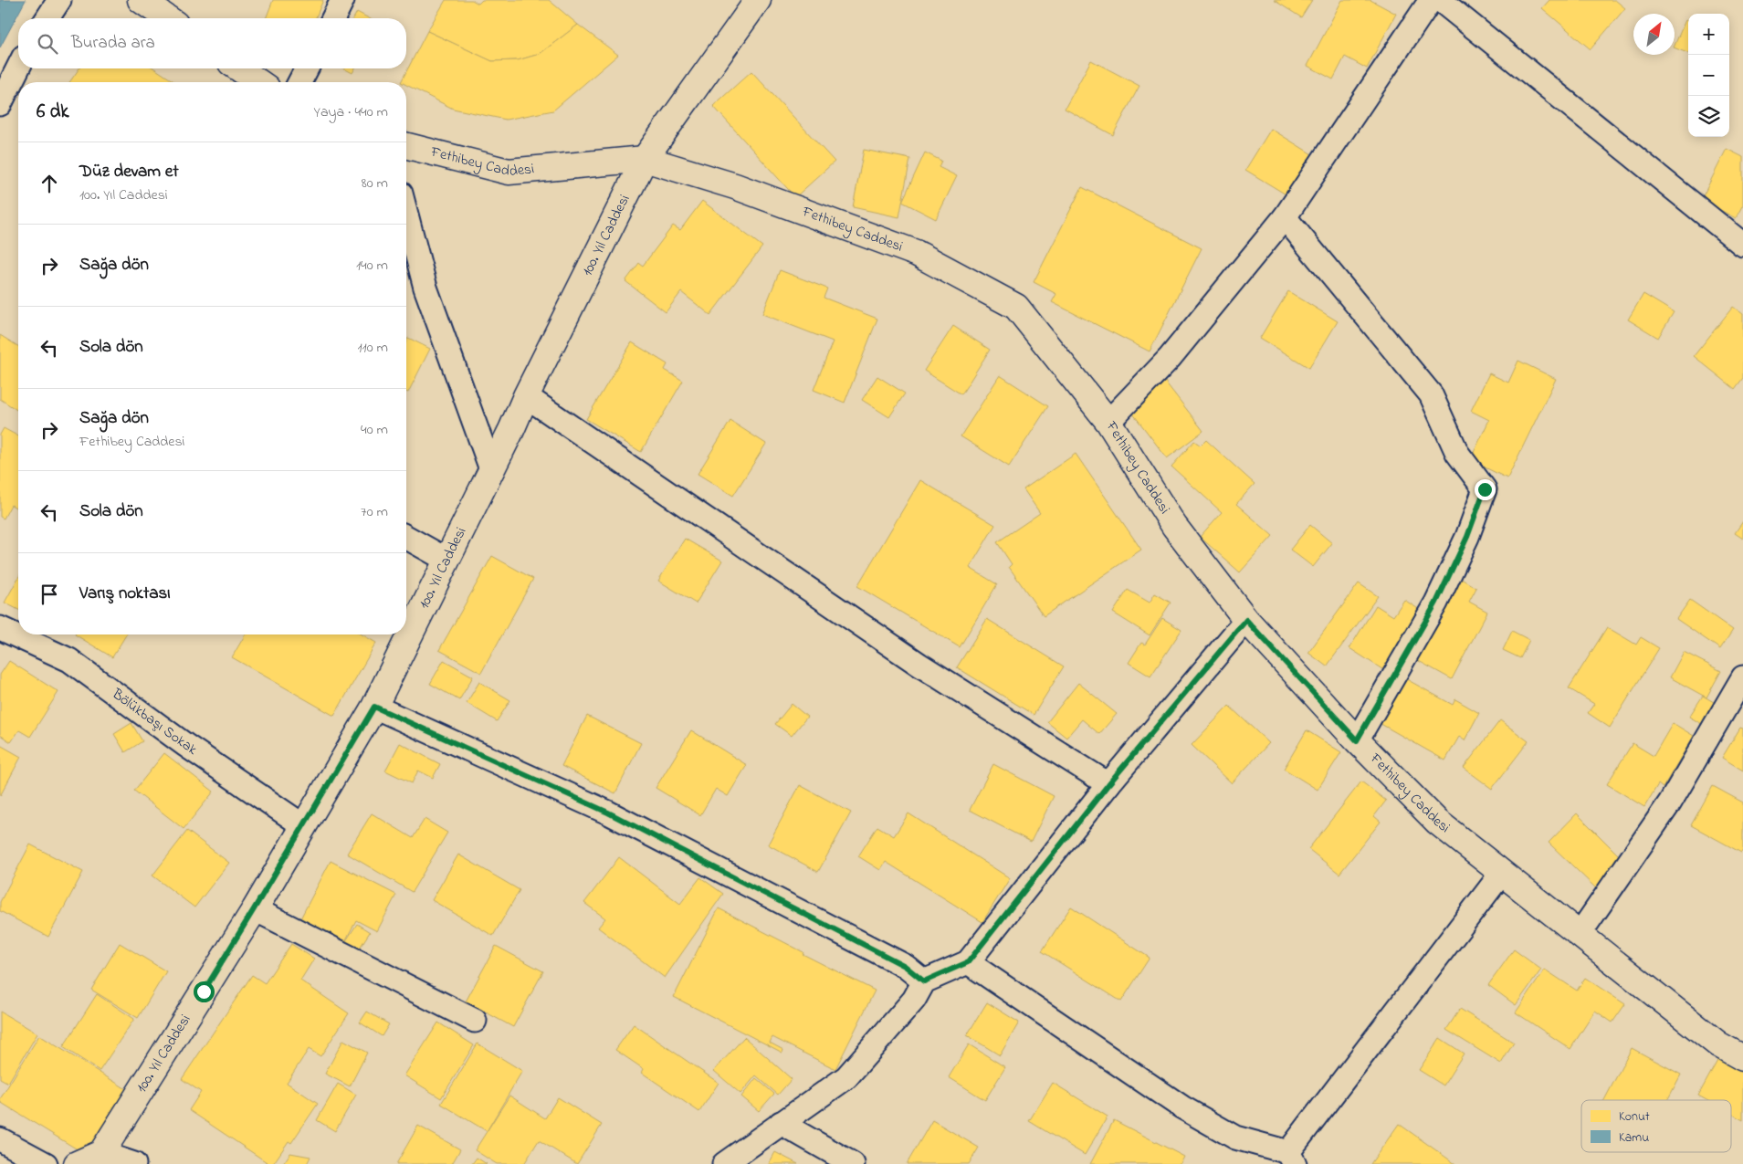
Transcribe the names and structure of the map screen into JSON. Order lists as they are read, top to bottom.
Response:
{
  "streets": {
    "street": ["Fethibey Caddesi", "100. Yıl Caddesi", "Bölükbaşı Sokak"]
  },
  "crossings": [
    ["Fethibey Caddesi", "100. Yıl Caddesi"],
    ["100. Yıl Caddesi", "Bölükbaşı Sokak"]
  ],
  "legend": ["Konut", "Kamu"],
  "north": "top right",
  "page": {
    "map_buttons": ["+", "−"],
    "search": "Burada ara",
    "heading": ["6 dk", "Yaya · 440 m"],
    "list": [
      ["Düz devam et", "100. Yıl Caddesi", "80 m"],
      ["Sağa dön", "140 m"],
      ["Sola dön", "110 m"],
      ["Sağa dön", "Fethibey Caddesi", "40 m"],
      ["Sola dön", "70 m"],
      "Varış noktası"
    ]
  }
}
